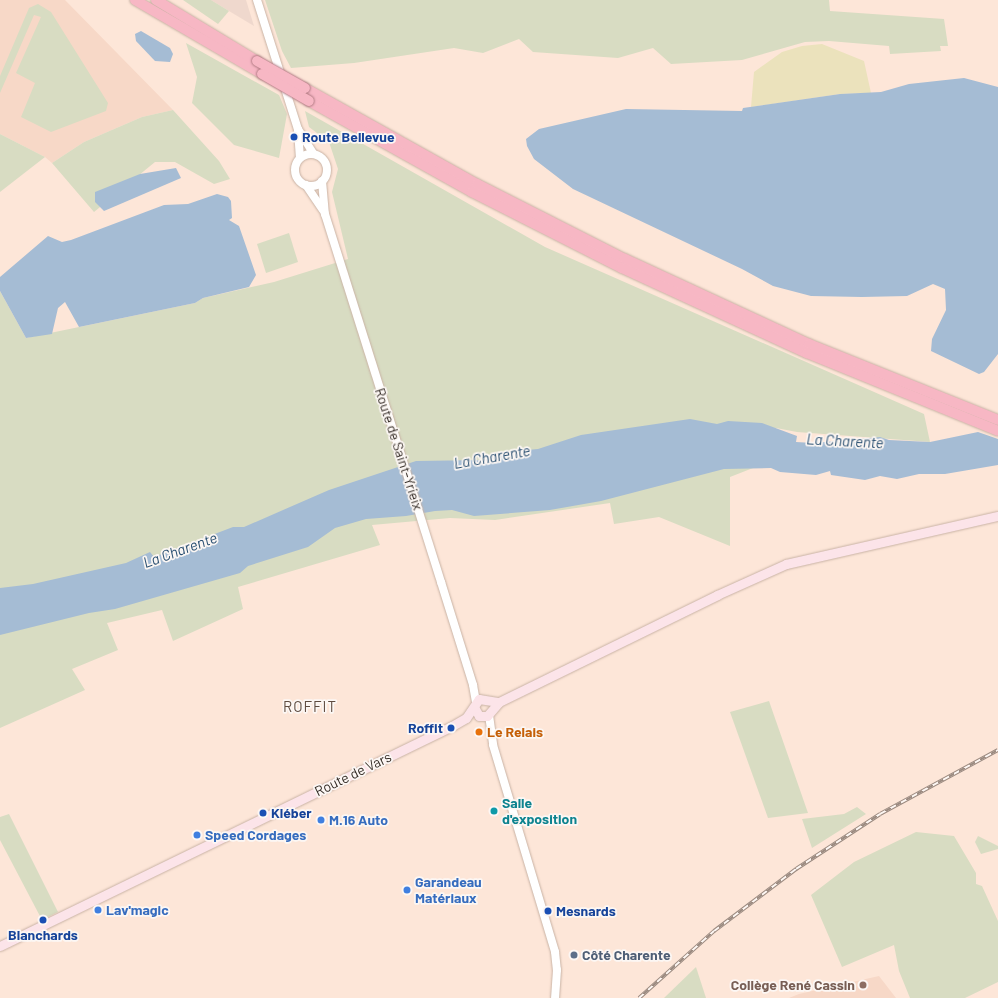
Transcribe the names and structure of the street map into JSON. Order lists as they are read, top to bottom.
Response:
{
  "streets": {
    "main road": ["Route de Vars"],
    "street": ["Route de Saint-Yrieix"]
  },
  "crossings": [
    ["Route de Saint-Yrieix", "Route de Vars"]
  ],
  "districts": ["ROFFIT"],
  "water": ["La Charente"],
  "places": [
    "Route Bellevue",
    "Roffit",
    "Le Relais",
    "Salle d'exposition",
    "Kléber",
    "M.16 Auto",
    "Speed Cordages",
    "Garandeau Matériaux",
    "Lav'magic",
    "Mesnards",
    "Blanchards",
    "Côté Charente",
    "Collège René Cassin"
  ]
}
